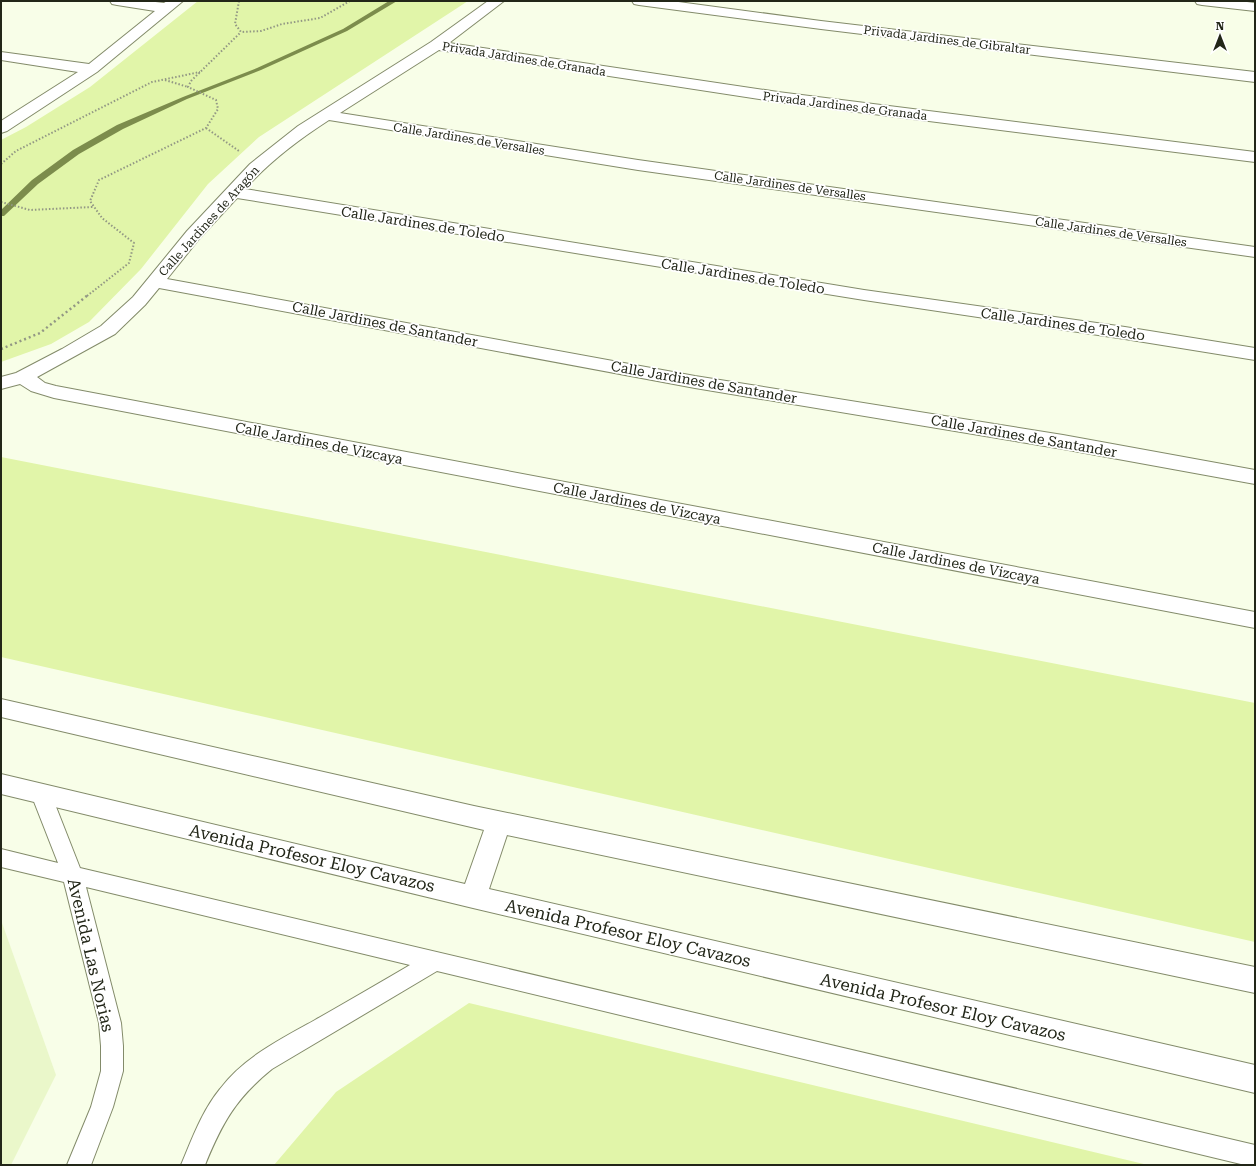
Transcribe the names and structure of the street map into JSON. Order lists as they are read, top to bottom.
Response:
{
  "streets": {
    "street": [
      "Privada Jardines de Gibraltar",
      "Privada Jardines de Granada",
      "Calle Jardines de Versalles",
      "Calle Jardines de Aragón",
      "Calle Jardines de Toledo",
      "Calle Jardines de Santander",
      "Calle Jardines de Vizcaya",
      "Avenida Profesor Eloy Cavazos"
    ],
    "lane": ["Avenida Las Norias"]
  },
  "crossings": [
    ["Privada Jardines de Granada", "Calle Jardines de Aragón"],
    ["Calle Jardines de Versalles", "Calle Jardines de Aragón"],
    ["Calle Jardines de Aragón", "Calle Jardines de Toledo"],
    ["Calle Jardines de Aragón", "Calle Jardines de Santander"],
    ["Calle Jardines de Aragón", "Calle Jardines de Vizcaya"],
    ["Avenida Profesor Eloy Cavazos", "Avenida Las Norias"]
  ],
  "north": "top"
}
